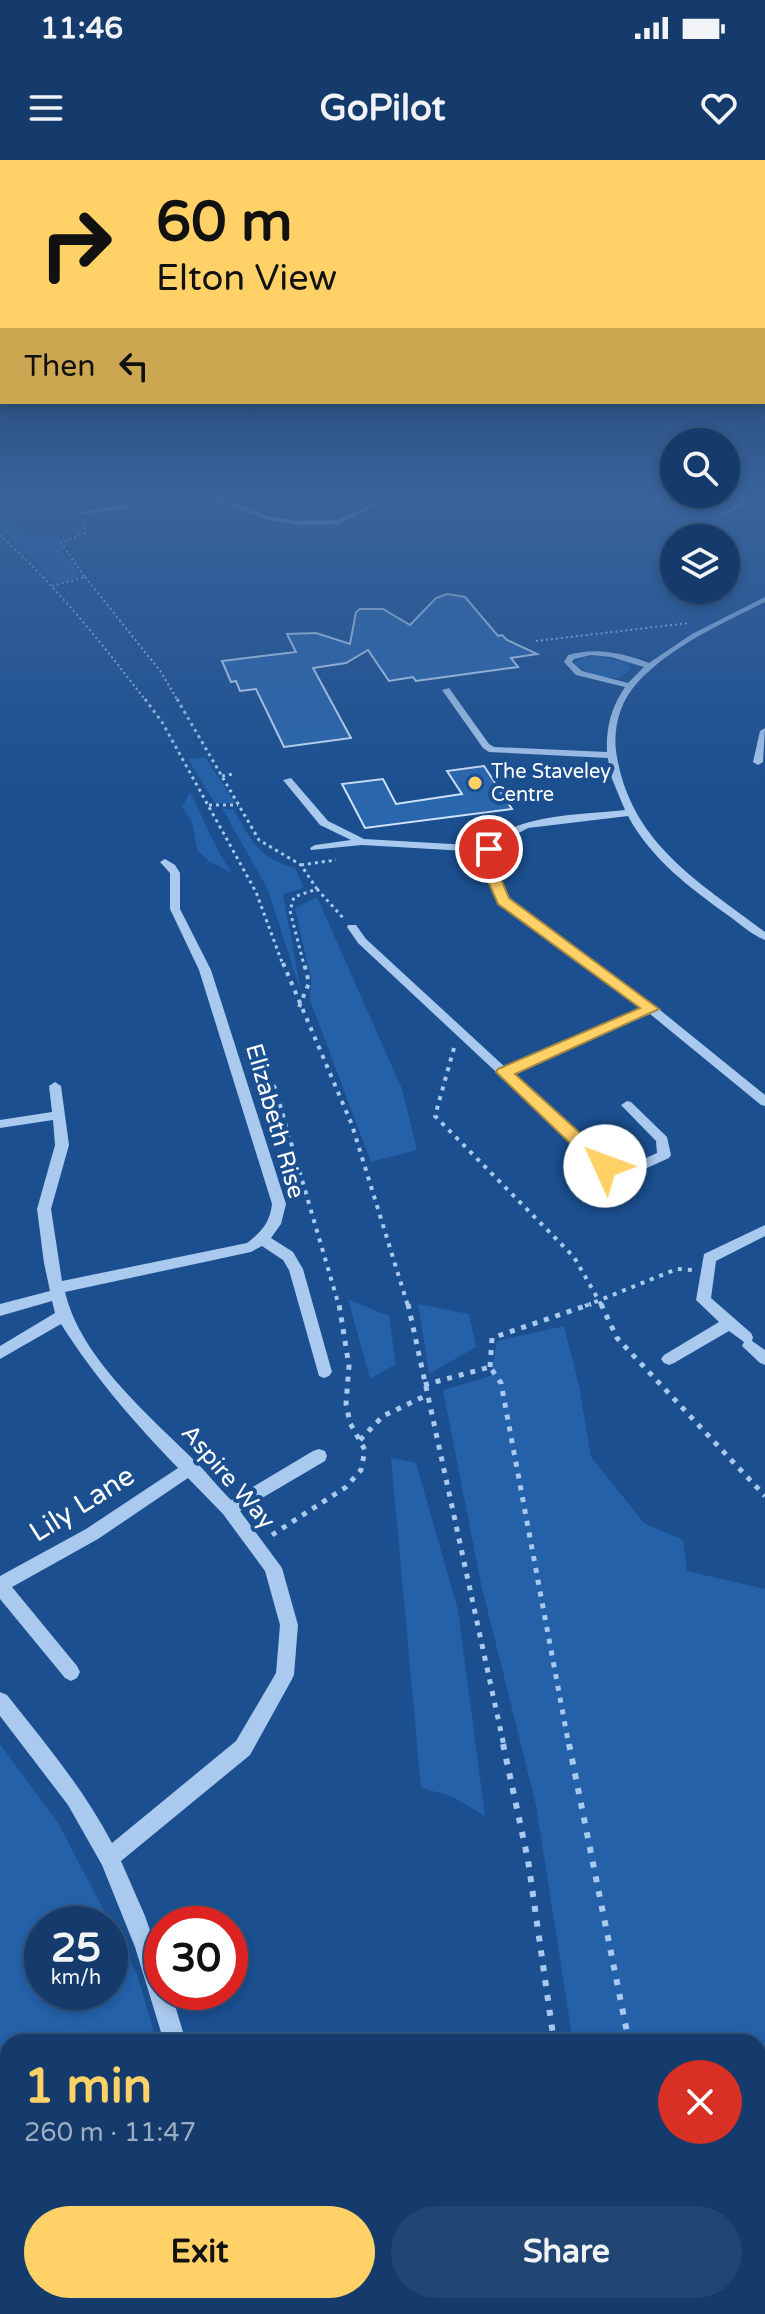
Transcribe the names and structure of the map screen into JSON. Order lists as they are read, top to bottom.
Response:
{
  "streets": {
    "street": ["Elizabeth Rise", "Aspire Way", "Lily Lane"]
  },
  "crossings": [
    ["Aspire Way", "Lily Lane"]
  ],
  "places": ["The Staveley Centre"],
  "page": {
    "status": "11:46",
    "header": "GoPilot",
    "turn": ["60 m", "Elton View"],
    "then": "Then",
    "speed": "25 km/h",
    "limit": "30",
    "heading": ["1 min", "260 m · 11:47"],
    "buttons": ["Exit", "Share"]
  }
}
